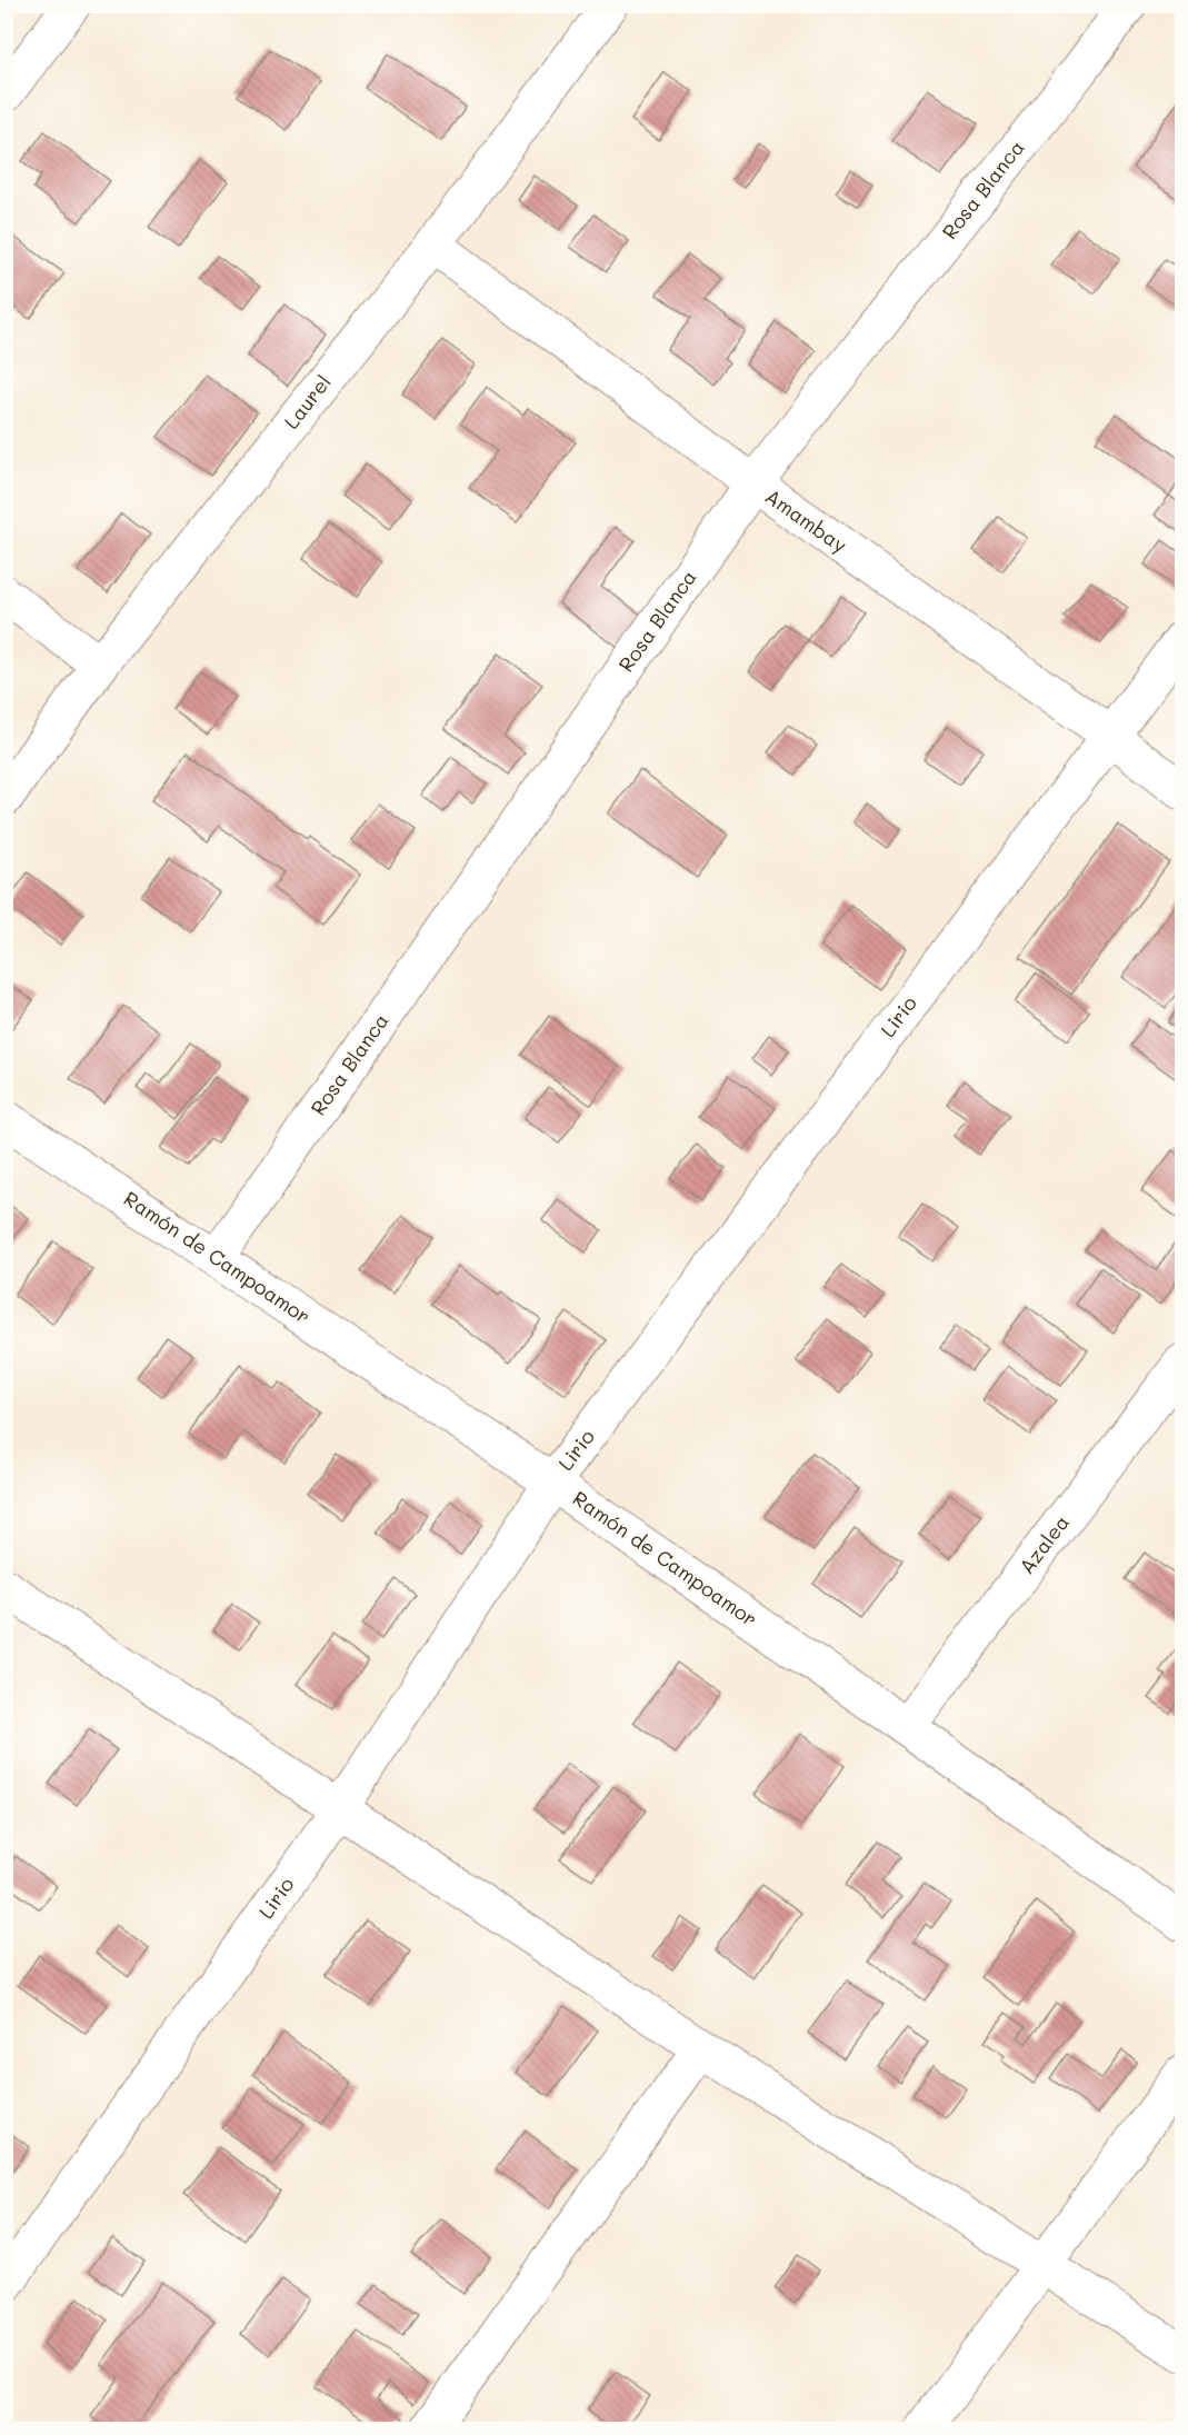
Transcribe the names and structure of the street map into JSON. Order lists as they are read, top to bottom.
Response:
{
  "streets": {
    "street": [
      "Rosa Blanca",
      "Laurel",
      "Amambay",
      "Lirio",
      "Ramón de Campoamor",
      "Azalea"
    ]
  },
  "crossings": [
    ["Rosa Blanca", "Amambay"],
    ["Rosa Blanca", "Ramón de Campoamor"],
    ["Laurel", "Amambay"],
    ["Amambay", "Lirio"],
    ["Lirio", "Ramón de Campoamor"],
    ["Ramón de Campoamor", "Azalea"]
  ]
}
